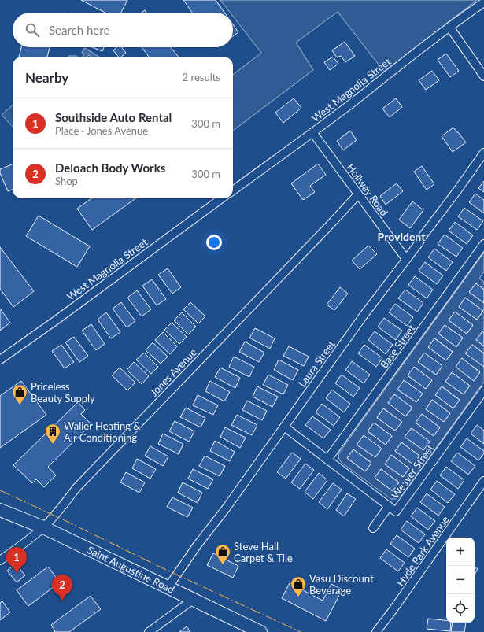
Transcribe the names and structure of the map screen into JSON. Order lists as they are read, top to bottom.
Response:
{
  "streets": {
    "main road": ["Saint Augustine Road"],
    "street": [
      "West Magnolia Street",
      "Hollway Road",
      "Base Street",
      "Laura Street",
      "Jones Avenue",
      "Weaver Street",
      "Hyde Park Avenue"
    ]
  },
  "crossings": [
    ["West Magnolia Street", "Hollway Road"],
    ["Hollway Road", "Laura Street"],
    ["Hollway Road", "Jones Avenue"],
    ["Base Street", "Weaver Street"],
    ["Laura Street", "Weaver Street"],
    ["Laura Street", "Saint Augustine Road"],
    ["Jones Avenue", "Saint Augustine Road"]
  ],
  "districts": ["Provident"],
  "places": {
    "shop": ["Priceless Beauty Supply", "Steve Hall Carpet & Tile", "Vasu Discount Beverage"],
    "building": ["Waller Heating & Air Conditioning"]
  },
  "page": {
    "search": "Search here",
    "heading": ["Nearby", "2 results"],
    "list": [
      {
        "mark": "1",
        "name": "Southside Auto Rental",
        "note": "Place · Jones Avenue",
        "value": "300 m"
      },
      {
        "mark": "2",
        "name": "Deloach Body Works",
        "note": "Shop",
        "value": "300 m"
      }
    ],
    "map_buttons": ["+", "−"],
    "pins": ["1", "2"]
  }
}
